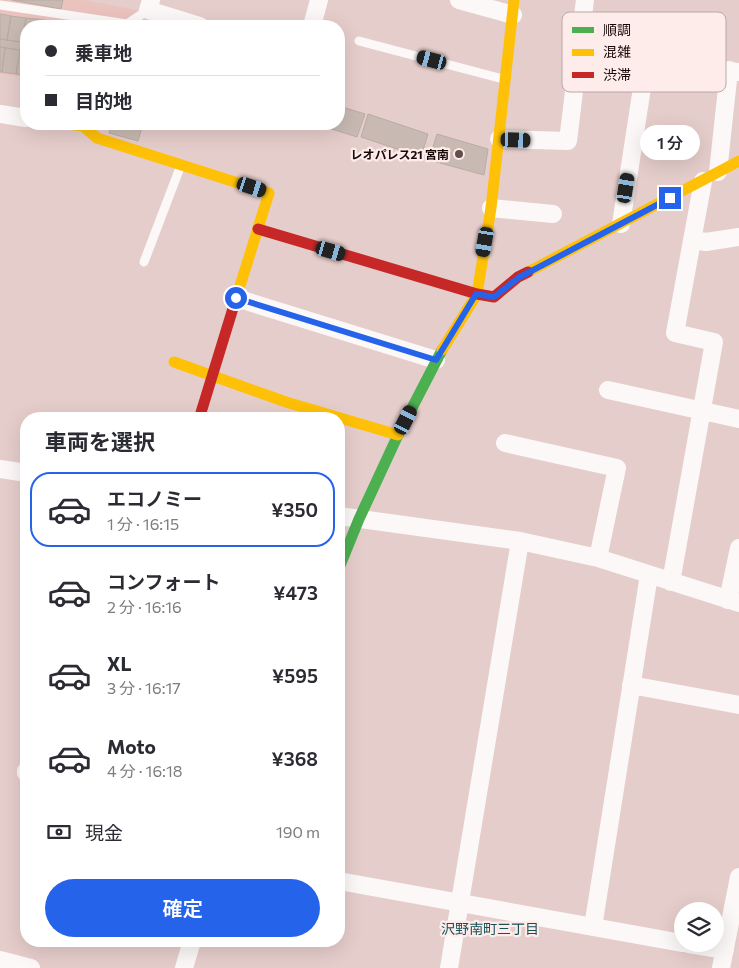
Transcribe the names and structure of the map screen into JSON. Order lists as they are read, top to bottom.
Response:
{
  "districts": ["沢野南町三丁目"],
  "places": ["レオパレス21 宮南"],
  "legend": ["順調", "混雑", "渋滞"],
  "page": {
    "banner": ["乗車地", "目的地"],
    "bubble": "1 分",
    "heading": "車両を選択",
    "list": [
      {
        "name": "エコノミー",
        "note": "1 分 · 16:15",
        "value": "¥350"
      },
      {
        "name": "コンフォート",
        "note": "2 分 · 16:16",
        "value": "¥473"
      },
      {
        "name": "XL",
        "note": "3 分 · 16:17",
        "value": "¥595"
      },
      {
        "name": "Moto",
        "note": "4 分 · 16:18",
        "value": "¥368"
      }
    ],
    "pay": ["現金", "190 m"],
    "buttons": "確定"
  }
}
